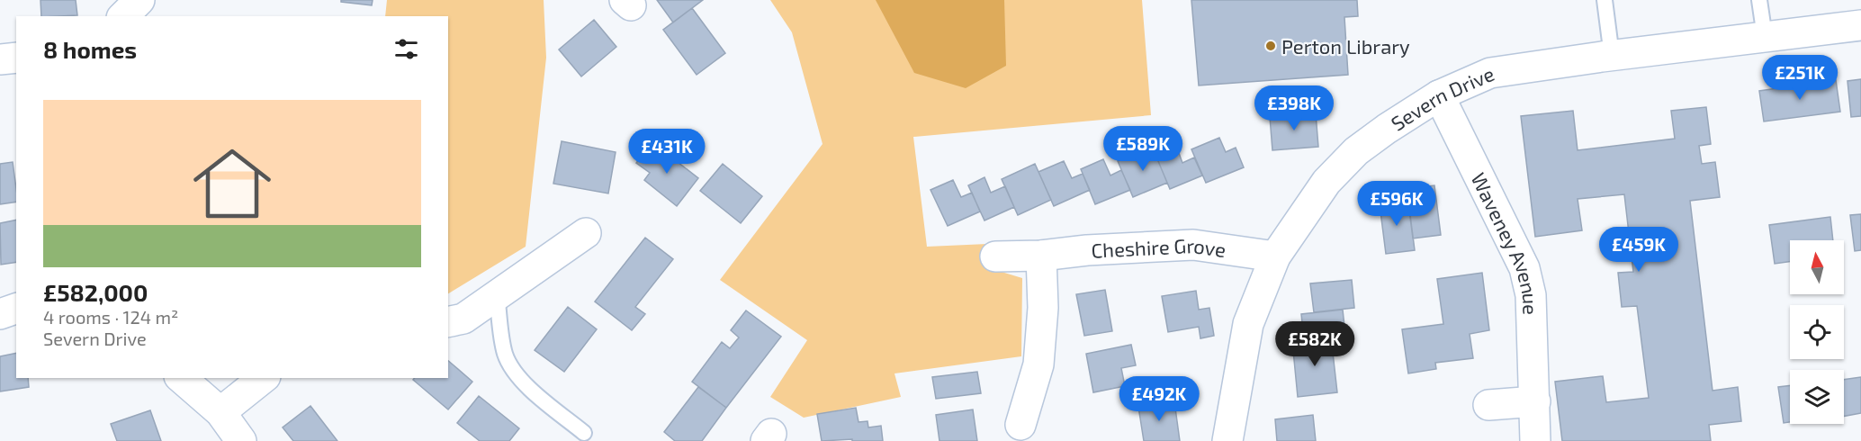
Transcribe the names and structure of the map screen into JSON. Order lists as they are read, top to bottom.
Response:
{
  "streets": {
    "street": ["Severn Drive", "Waveney Avenue", "Cheshire Grove"]
  },
  "crossings": [
    ["Severn Drive", "Waveney Avenue"],
    ["Severn Drive", "Cheshire Grove"]
  ],
  "places": ["Perton Library"],
  "north": "top",
  "page": {
    "heading": "8 homes",
    "price": [
      "£251K",
      "£398K",
      "£589K",
      "£431K",
      "£596K",
      "£459K",
      "£582K",
      "£492K"
    ],
    "list": [
      {
        "name": "£582,000",
        "note": "4 rooms · 124 m² · Severn Drive"
      }
    ]
  }
}
